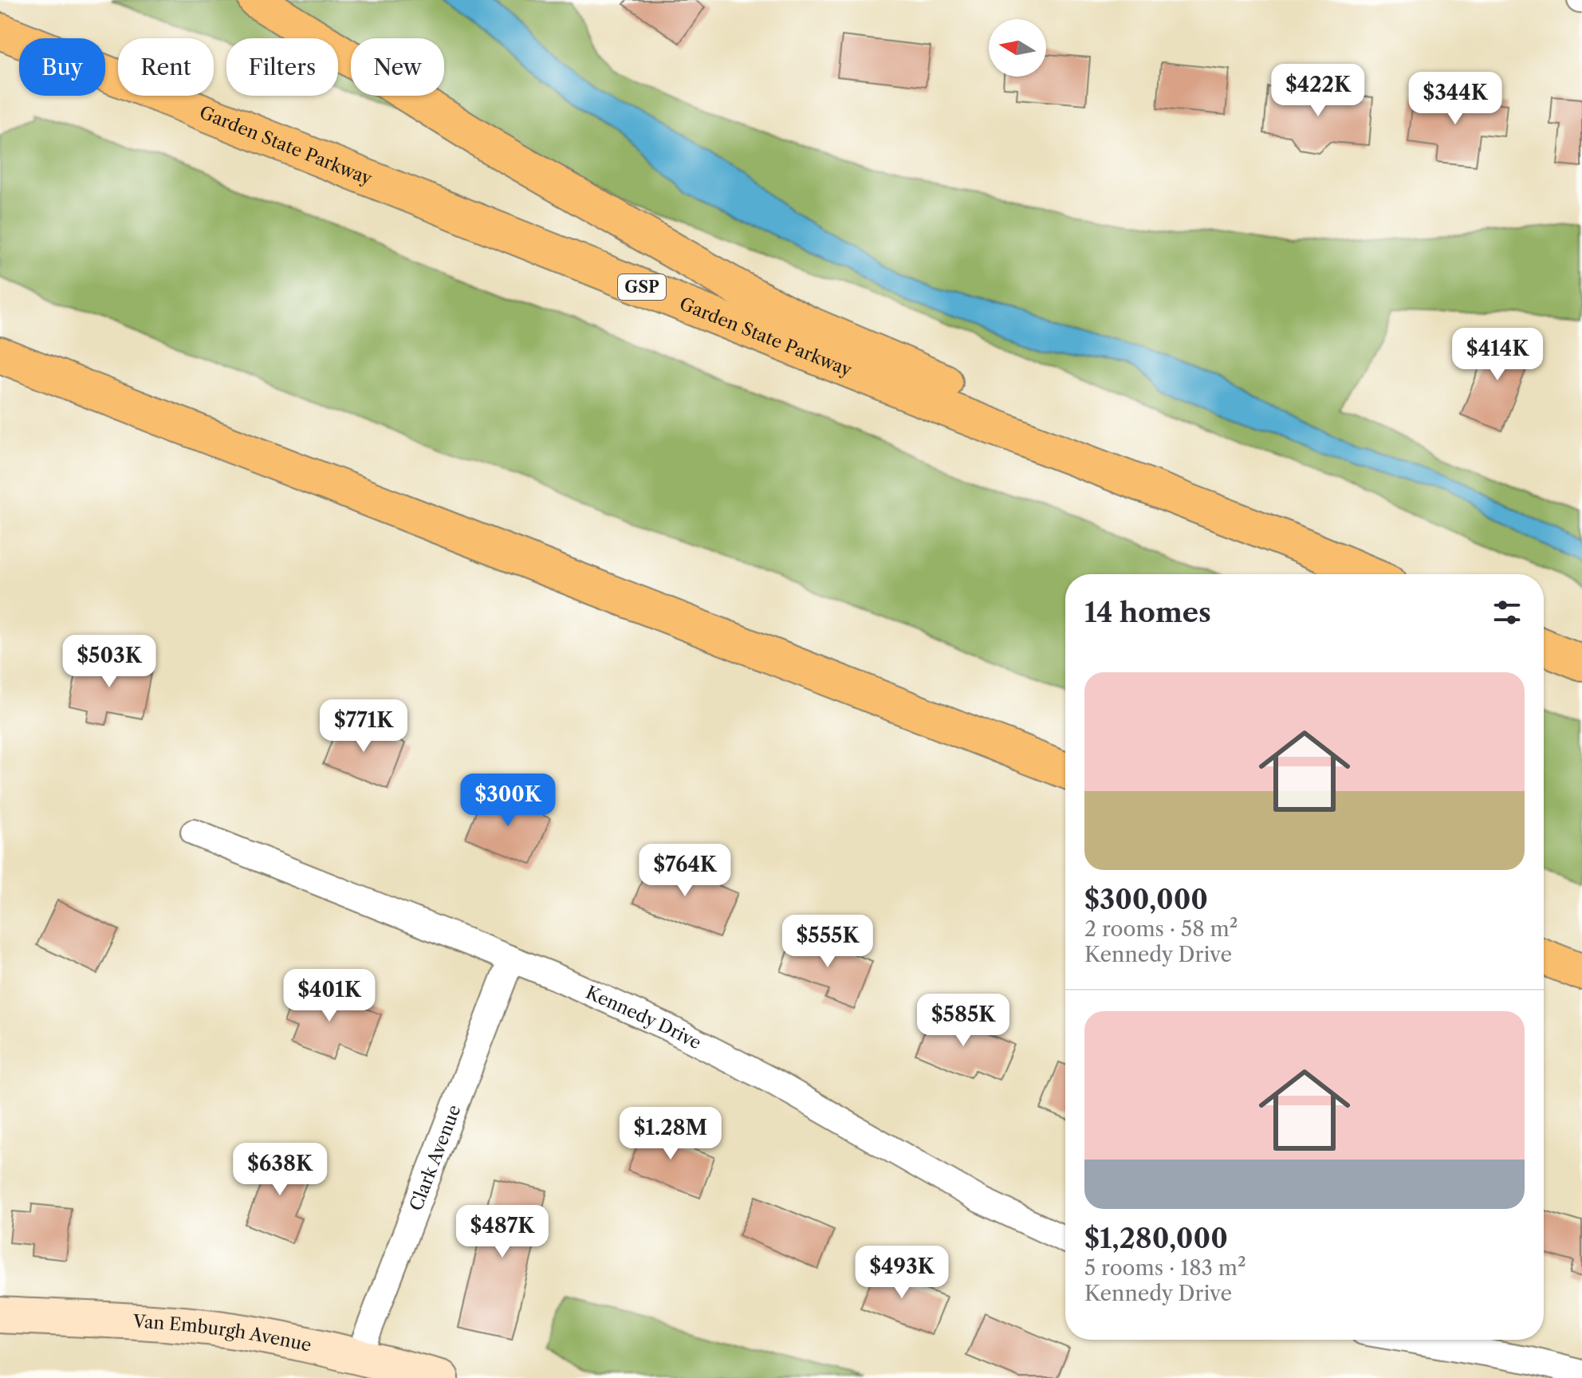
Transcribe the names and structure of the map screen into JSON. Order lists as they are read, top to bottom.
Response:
{
  "streets": {
    "highway": ["Garden State Parkway", "GSP"],
    "main road": ["Van Emburgh Avenue"],
    "street": ["Kennedy Drive", "Clark Avenue"]
  },
  "crossings": [
    ["Kennedy Drive", "Clark Avenue"],
    ["Clark Avenue", "Van Emburgh Avenue"]
  ],
  "north": "left",
  "page": {
    "chip": [
      "Buy",
      "Rent",
      "Filters",
      "New"
    ],
    "price": [
      "$422K",
      "$344K",
      "$414K",
      "$503K",
      "$771K",
      "$300K",
      "$764K",
      "$555K",
      "$401K",
      "$585K",
      "$1.28M",
      "$638K",
      "$487K",
      "$493K"
    ],
    "heading": "14 homes",
    "list": [
      {
        "name": "$300,000",
        "note": "2 rooms · 58 m² · Kennedy Drive"
      },
      {
        "name": "$1,280,000",
        "note": "5 rooms · 183 m² · Kennedy Drive"
      }
    ]
  }
}
